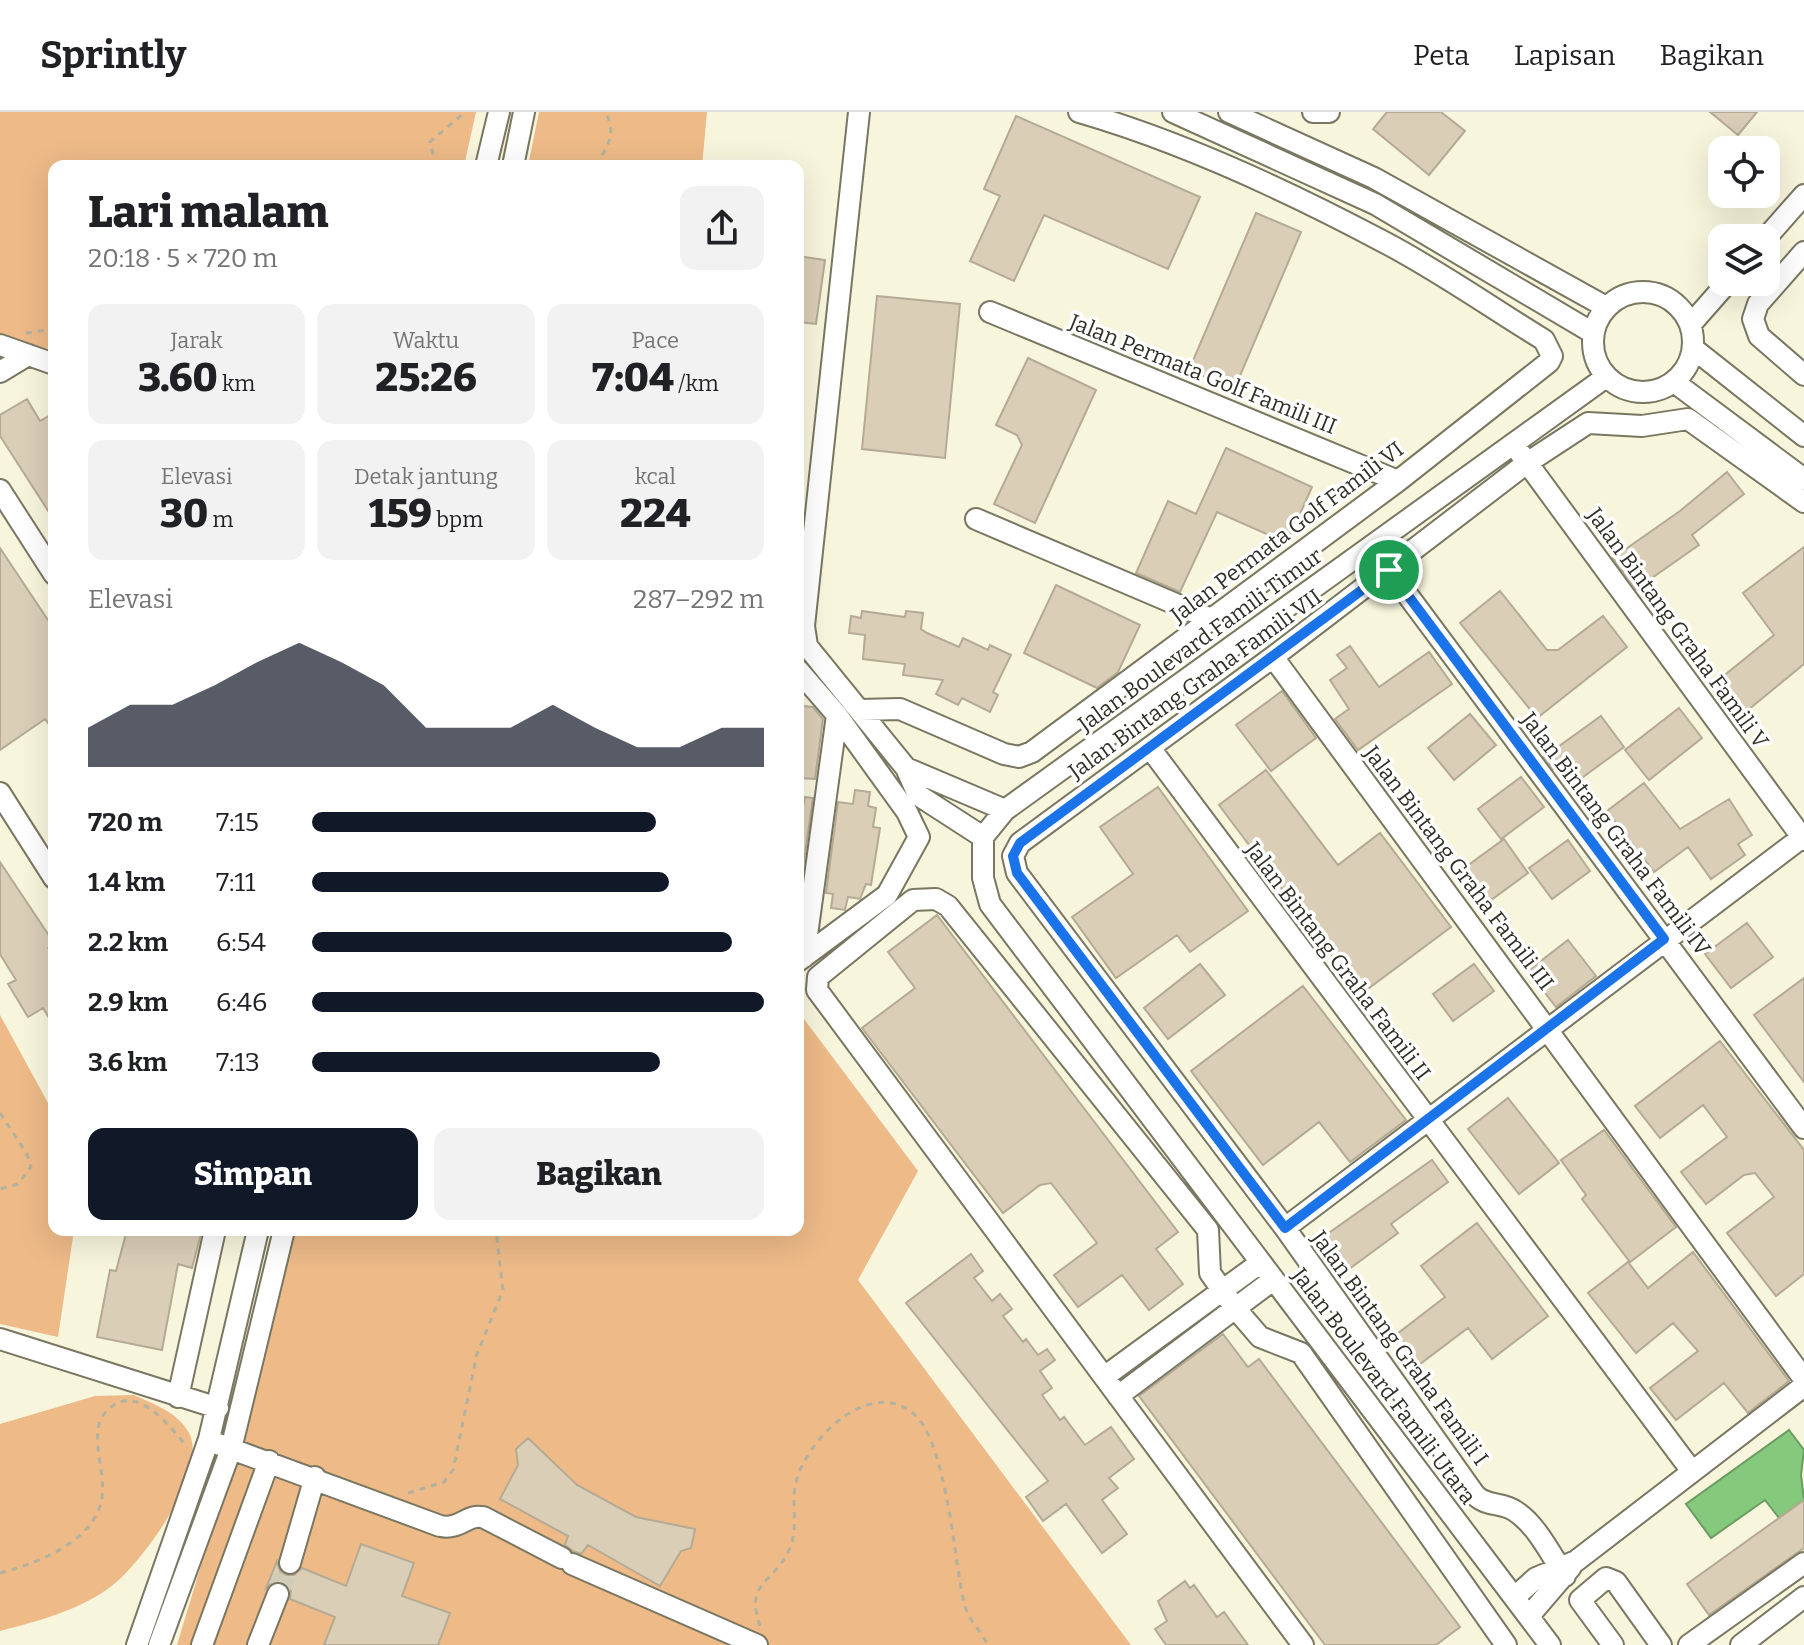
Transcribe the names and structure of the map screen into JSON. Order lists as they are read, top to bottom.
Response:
{
  "streets": {
    "street": [
      "Jalan Permata Golf Famili III",
      "Jalan Permata Golf Famili VI",
      "Jalan Bintang Graha Famili V",
      "Jalan Boulevard Famili Timur",
      "Jalan Bintang Graha Famili VII",
      "Jalan Bintang Graha Famili IV",
      "Jalan Bintang Graha Famili III",
      "Jalan Bintang Graha Famili II",
      "Jalan Bintang Graha Famili I",
      "Jalan Boulevard Famili Utara"
    ]
  },
  "crossings": [
    ["Jalan Permata Golf Famili III", "Jalan Permata Golf Famili VI"],
    ["Jalan Bintang Graha Famili V", "Jalan Boulevard Famili Timur"],
    ["Jalan Bintang Graha Famili V", "Jalan Bintang Graha Famili VII"],
    ["Jalan Boulevard Famili Timur", "Jalan Boulevard Famili Utara"],
    ["Jalan Bintang Graha Famili VII", "Jalan Bintang Graha Famili IV"],
    ["Jalan Bintang Graha Famili VII", "Jalan Bintang Graha Famili III"],
    ["Jalan Bintang Graha Famili VII", "Jalan Bintang Graha Famili II"],
    ["Jalan Bintang Graha Famili VII", "Jalan Bintang Graha Famili I"]
  ],
  "page": {
    "header": "Sprintly",
    "nav": ["Peta", "Lapisan", "Bagikan"],
    "heading": ["Lari malam", "20:18 · 5 × 720 m"],
    "stats": [
      ["Jarak", "3.60 km"],
      ["Waktu", "25:26"],
      ["Pace", "7:04 /km"],
      ["Elevasi", "30 m"],
      ["Detak jantung", "159 bpm"],
      ["kcal", "224"]
    ],
    "chart": ["Elevasi", "287–292 m"],
    "list": [
      {
        "name": "720 m",
        "note": "7:15"
      },
      {
        "name": "1.4 km",
        "note": "7:11"
      },
      {
        "name": "2.2 km",
        "note": "6:54"
      },
      {
        "name": "2.9 km",
        "note": "6:46"
      },
      {
        "name": "3.6 km",
        "note": "7:13"
      }
    ],
    "buttons": ["Simpan", "Bagikan"]
  }
}
